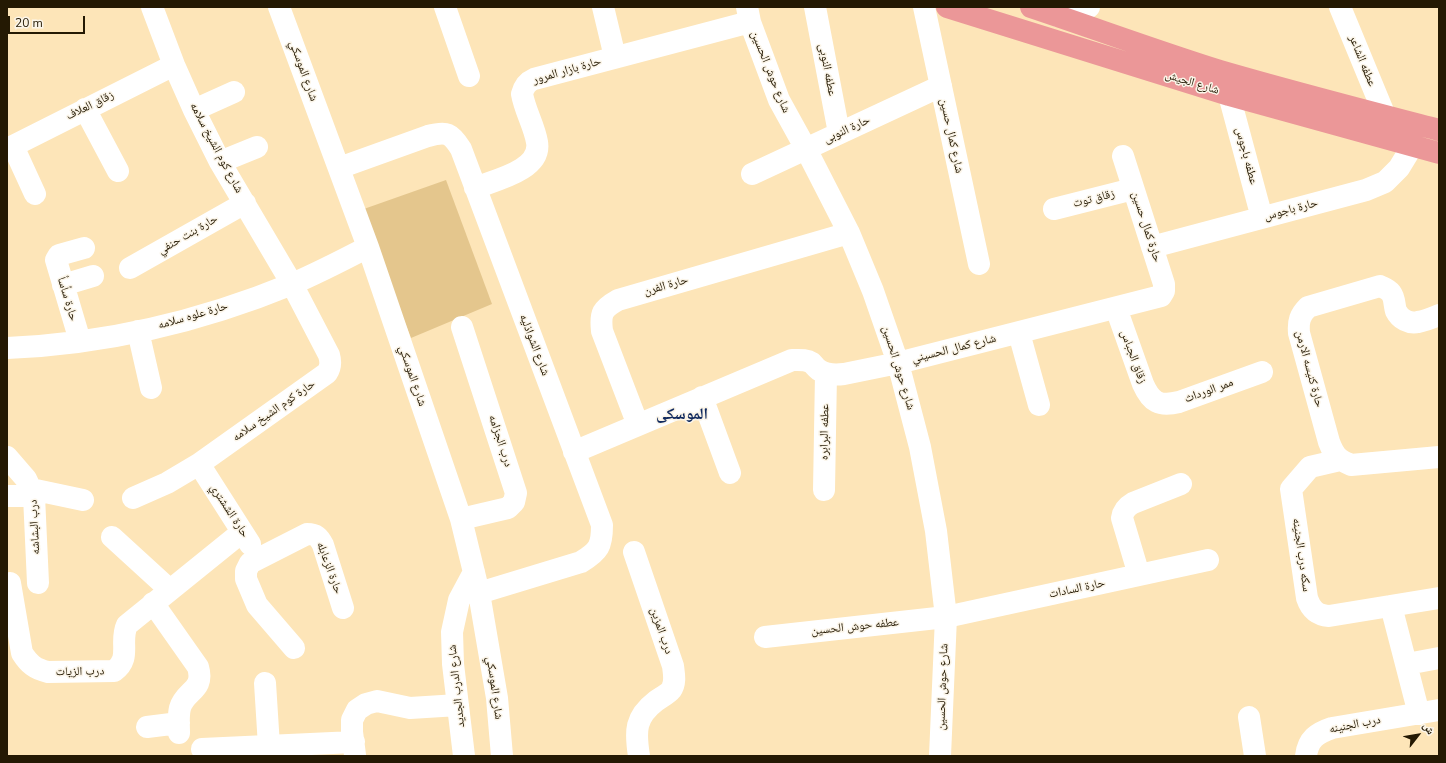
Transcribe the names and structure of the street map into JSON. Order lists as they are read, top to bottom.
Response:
{
  "streets": {
    "main road": ["شارع الجيش"],
    "street": [
      "عطفه الشاعر",
      "عطفه النوبى",
      "شارع الموسكي",
      "حارة بازار المرور",
      "شارع حوش الحسين",
      "زقاق العلاف",
      "حارة النوبى",
      "شارع كمال حسين",
      "شارع كوم الشيخ سلامه",
      "عطفه باجوس",
      "زقاق توت",
      "حارة باجوس",
      "حارة كمال حسين",
      "حارة بنت حنفي",
      "حارة الفرن",
      "حارة سأسأ",
      "حارة علوه سلامه",
      "شارع الشواذليه",
      "شارع كمال الحسيني",
      "زقاق الجباس",
      "حارة كنيسه الارمن",
      "ممر الورداث",
      "حارة كوم الشيخ سلامه",
      "عطفه البرابره",
      "درب الجزامه",
      "حارة الششتري",
      "درب البشاشه",
      "سكه درب الجنينه",
      "حارة الزعابله",
      "حارة السادات",
      "عطفه حوش الحسين",
      "درب المزين",
      "درب الزيات",
      "شارع الدرب الجديد",
      "درب الجنينه"
    ]
  },
  "crossings": [
    ["عطفه الشاعر", "شارع الجيش"],
    ["عطفه النوبى", "حارة النوبى"],
    ["شارع الموسكي", "حارة علوه سلامه"],
    ["شارع الموسكي", "شارع الشواذليه"],
    ["شارع الموسكي", "درب الجزامه"],
    ["شارع الموسكي", "شارع الدرب الجديد"],
    ["حارة بازار المرور", "شارع حوش الحسين"],
    ["حارة بازار المرور", "شارع الشواذليه"],
    ["شارع حوش الحسين", "حارة النوبى"],
    ["شارع حوش الحسين", "حارة الفرن"],
    ["شارع حوش الحسين", "شارع كمال الحسيني"],
    ["شارع حوش الحسين", "حارة السادات"],
    ["شارع حوش الحسين", "عطفه حوش الحسين"],
    ["شارع الجيش", "عطفه باجوس"],
    ["شارع الجيش", "حارة باجوس"],
    ["زقاق العلاف", "شارع كوم الشيخ سلامه"],
    ["حارة النوبى", "شارع كمال حسين"],
    ["شارع كوم الشيخ سلامه", "حارة بنت حنفي"],
    ["شارع كوم الشيخ سلامه", "حارة علوه سلامه"],
    ["شارع كوم الشيخ سلامه", "حارة كوم الشيخ سلامه"],
    ["عطفه باجوس", "حارة باجوس"],
    ["زقاق توت", "حارة كمال حسين"],
    ["حارة باجوس", "حارة كمال حسين"],
    ["حارة كمال حسين", "شارع كمال الحسيني"],
    ["حارة سأسأ", "حارة علوه سلامه"],
    ["حارة علوه سلامه", "حارة كوم الشيخ سلامه"],
    ["شارع كمال الحسيني", "زقاق الجباس"],
    ["شارع كمال الحسيني", "عطفه البرابره"],
    ["زقاق الجباس", "ممر الورداث"],
    ["حارة كنيسه الارمن", "سكه درب الجنينه"],
    ["حارة كوم الشيخ سلامه", "حارة الششتري"],
    ["حارة الششتري", "حارة الزعابله"],
    ["حارة الششتري", "درب الزيات"],
    ["درب البشاشه", "درب الزيات"],
    ["سكه درب الجنينه", "درب الجنينه"],
    ["حارة السادات", "عطفه حوش الحسين"]
  ],
  "districts": ["الموسكى"],
  "scale_bar": "20 m",
  "north": "top right"
}
